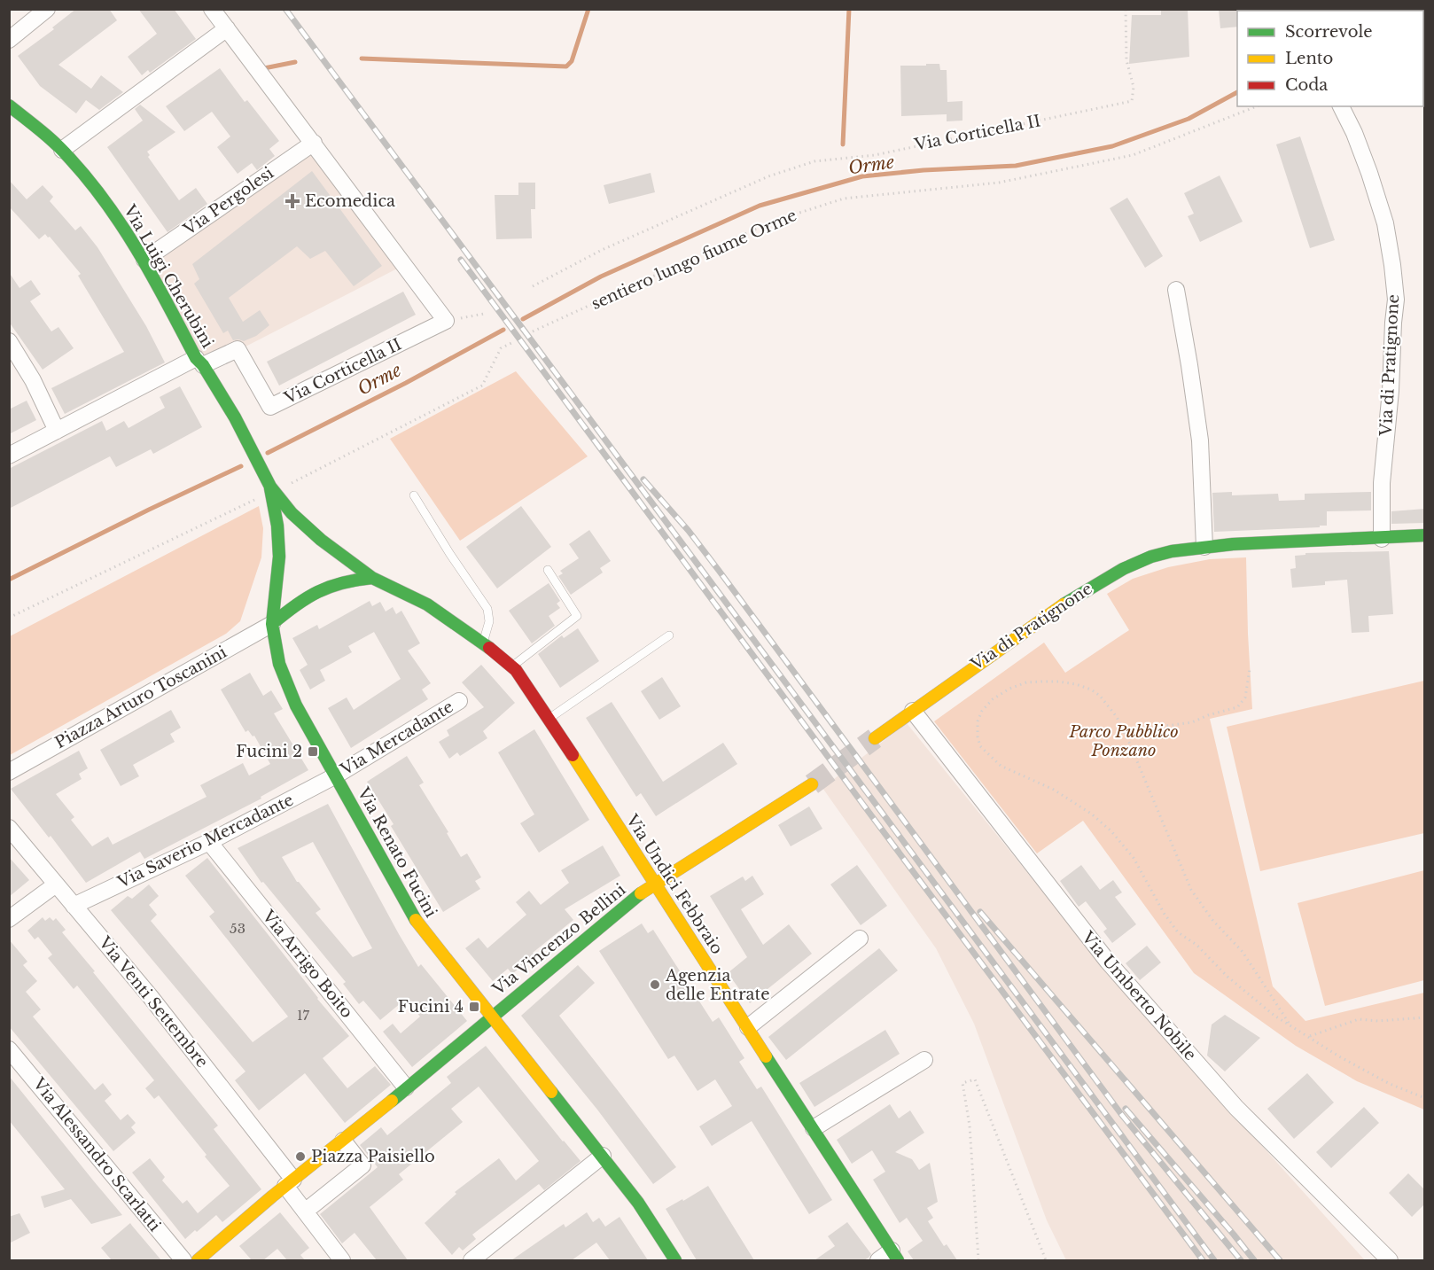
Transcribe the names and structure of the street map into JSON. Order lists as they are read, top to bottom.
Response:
{
  "streets": {
    "main road": [
      "Via Luigi Cherubini",
      "Via di Pratignone",
      "Via Renato Fucini",
      "Via Undici Febbraio",
      "Via Vincenzo Bellini"
    ],
    "street": [
      "Via Corticella II",
      "Via Pergolesi",
      "Piazza Arturo Toscanini",
      "Via Mercadante",
      "Via Saverio Mercadante",
      "Via Arrigo Boito",
      "Via Umberto Nobile",
      "Via Venti Settembre",
      "Via Alessandro Scarlatti"
    ],
    "path": ["sentiero lungo fiume Orme"]
  },
  "crossings": [
    ["Via Corticella II", "Via Luigi Cherubini"],
    ["Via Pergolesi", "Via Luigi Cherubini"],
    ["Via Luigi Cherubini", "Via Renato Fucini"],
    ["Via Luigi Cherubini", "Via Undici Febbraio"],
    ["Via di Pratignone", "Via Umberto Nobile"],
    ["Piazza Arturo Toscanini", "Via Renato Fucini"],
    ["Via Mercadante", "Via Saverio Mercadante"],
    ["Via Mercadante", "Via Renato Fucini"],
    ["Via Saverio Mercadante", "Via Renato Fucini"],
    ["Via Saverio Mercadante", "Via Arrigo Boito"],
    ["Via Saverio Mercadante", "Via Venti Settembre"],
    ["Via Renato Fucini", "Via Undici Febbraio"],
    ["Via Renato Fucini", "Via Vincenzo Bellini"],
    ["Via Undici Febbraio", "Via Vincenzo Bellini"],
    ["Via Vincenzo Bellini", "Via Arrigo Boito"],
    ["Via Vincenzo Bellini", "Via Venti Settembre"]
  ],
  "water": ["Orme"],
  "parks": ["Parco Pubblico Ponzano"],
  "places": {
    "health": ["Ecomedica"],
    "transit": ["Fucini 2", "Fucini 4"],
    "other": ["Agenzia delle Entrate", "Piazza Paisiello"]
  },
  "house_numbers": ["53", "17"],
  "legend": ["Scorrevole", "Lento", "Coda"]
}
